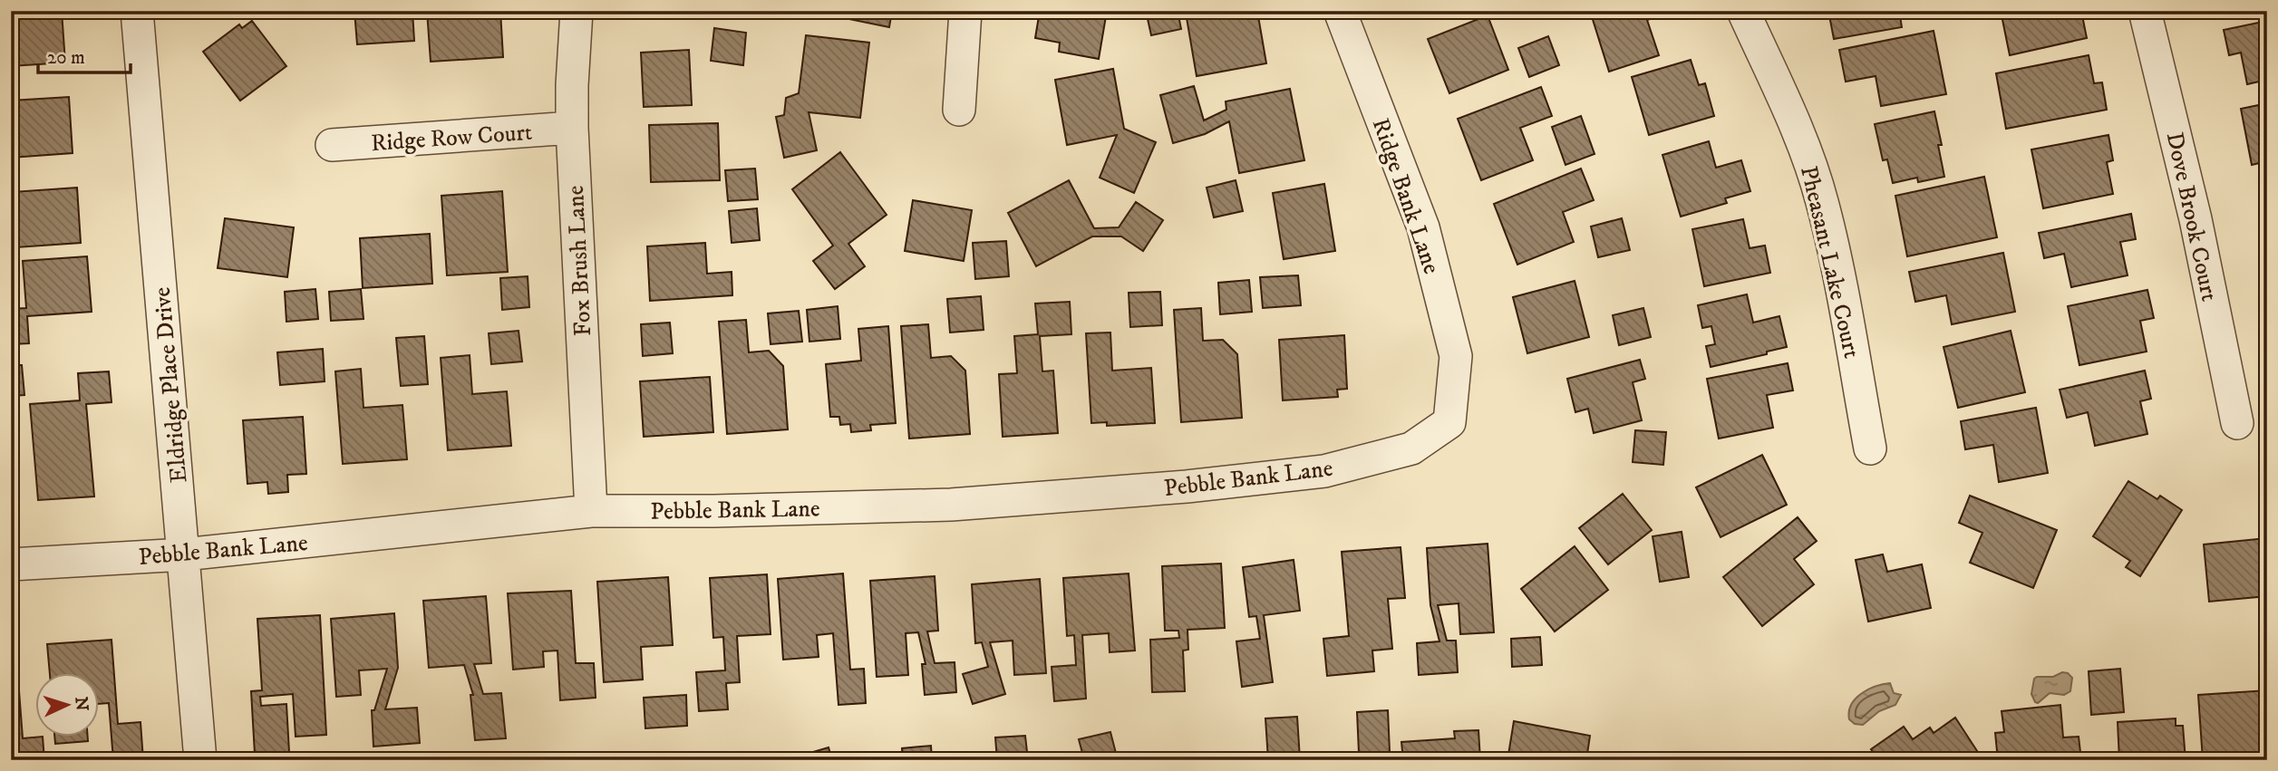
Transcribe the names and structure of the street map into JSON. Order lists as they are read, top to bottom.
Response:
{
  "streets": {
    "street": [
      "Ridge Row Court",
      "Ridge Bank Lane",
      "Dove Brook Court",
      "Fox Brush Lane",
      "Pheasant Lake Court",
      "Eldridge Place Drive",
      "Pebble Bank Lane"
    ]
  },
  "crossings": [
    ["Ridge Row Court", "Fox Brush Lane"],
    ["Ridge Bank Lane", "Pebble Bank Lane"],
    ["Fox Brush Lane", "Pebble Bank Lane"],
    ["Eldridge Place Drive", "Pebble Bank Lane"]
  ],
  "scale_bar": "20 m",
  "north": "right"
}
